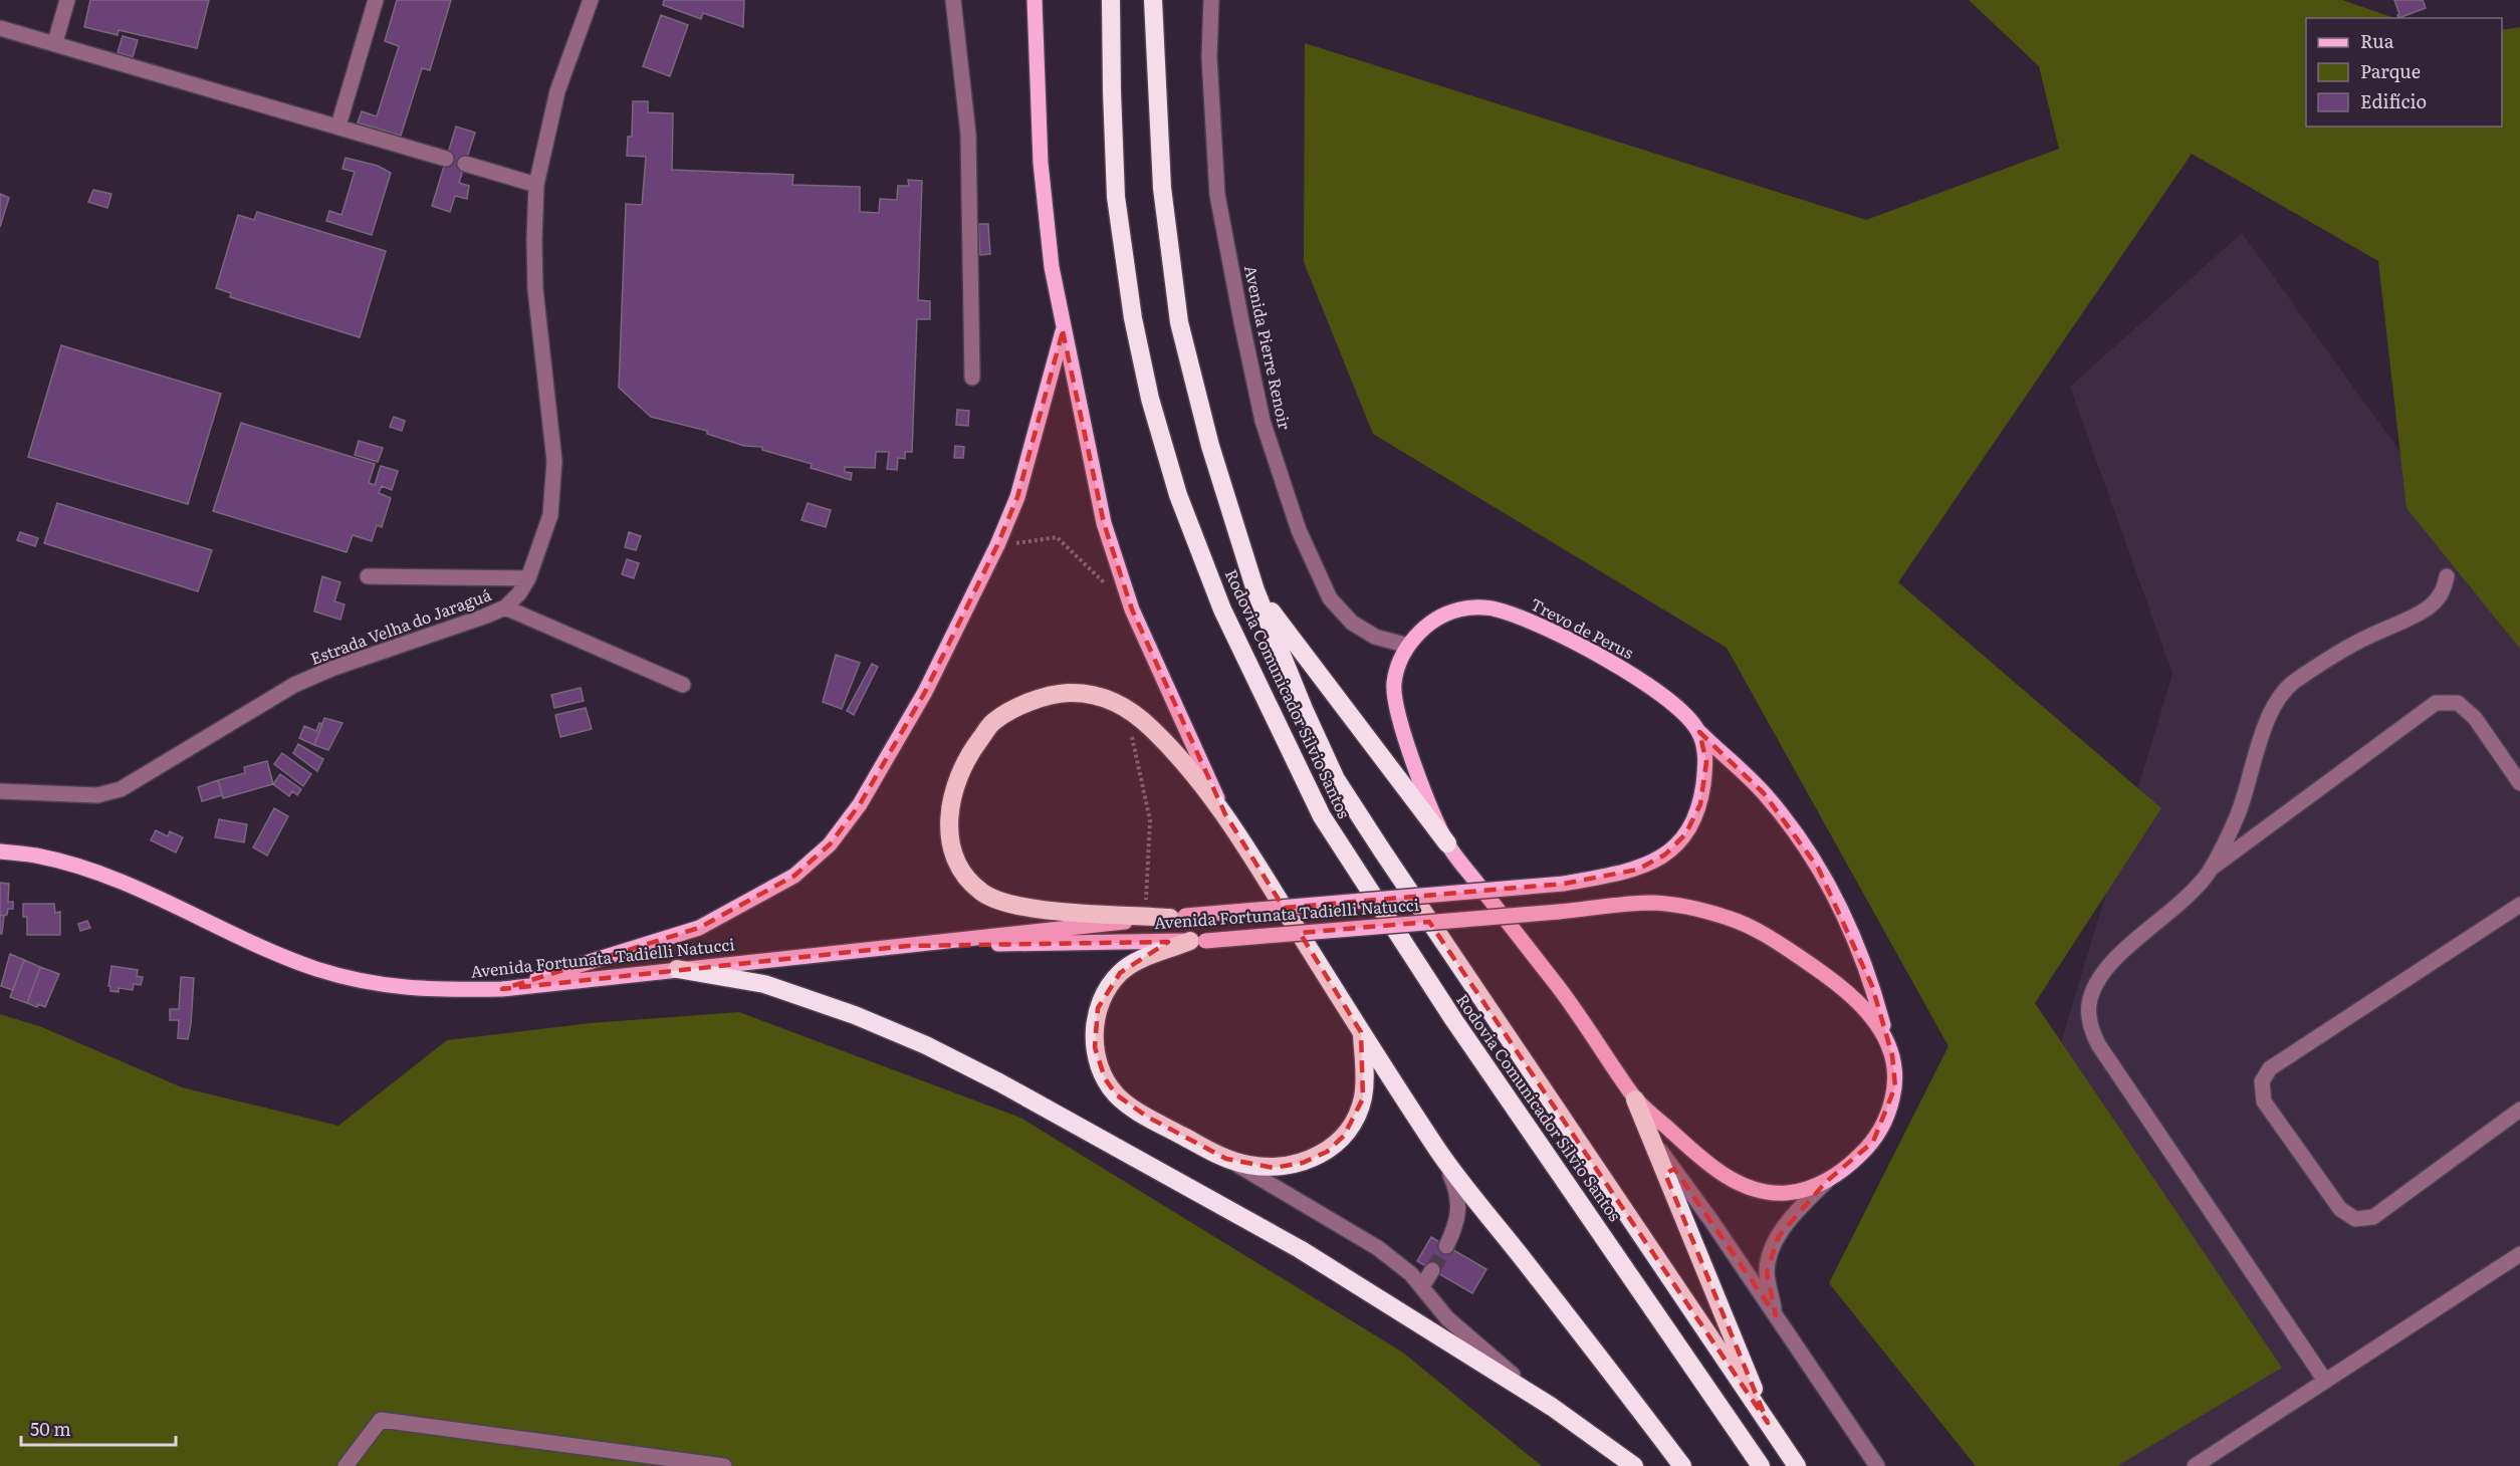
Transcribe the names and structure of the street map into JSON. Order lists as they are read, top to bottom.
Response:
{
  "streets": {
    "highway": ["Rodovia Comunicador Silvio Santos"],
    "main road": ["Trevo de Perus", "Avenida Fortunata Tadielli Natucci"],
    "street": ["Avenida Pierre Renoir", "Estrada Velha do Jaraguá"]
  },
  "crossings": [
    ["Avenida Pierre Renoir", "Trevo de Perus"],
    ["Trevo de Perus", "Avenida Fortunata Tadielli Natucci"]
  ],
  "legend": ["Rua", "Parque", "Edifício"],
  "scale_bar": "50 m"
}
